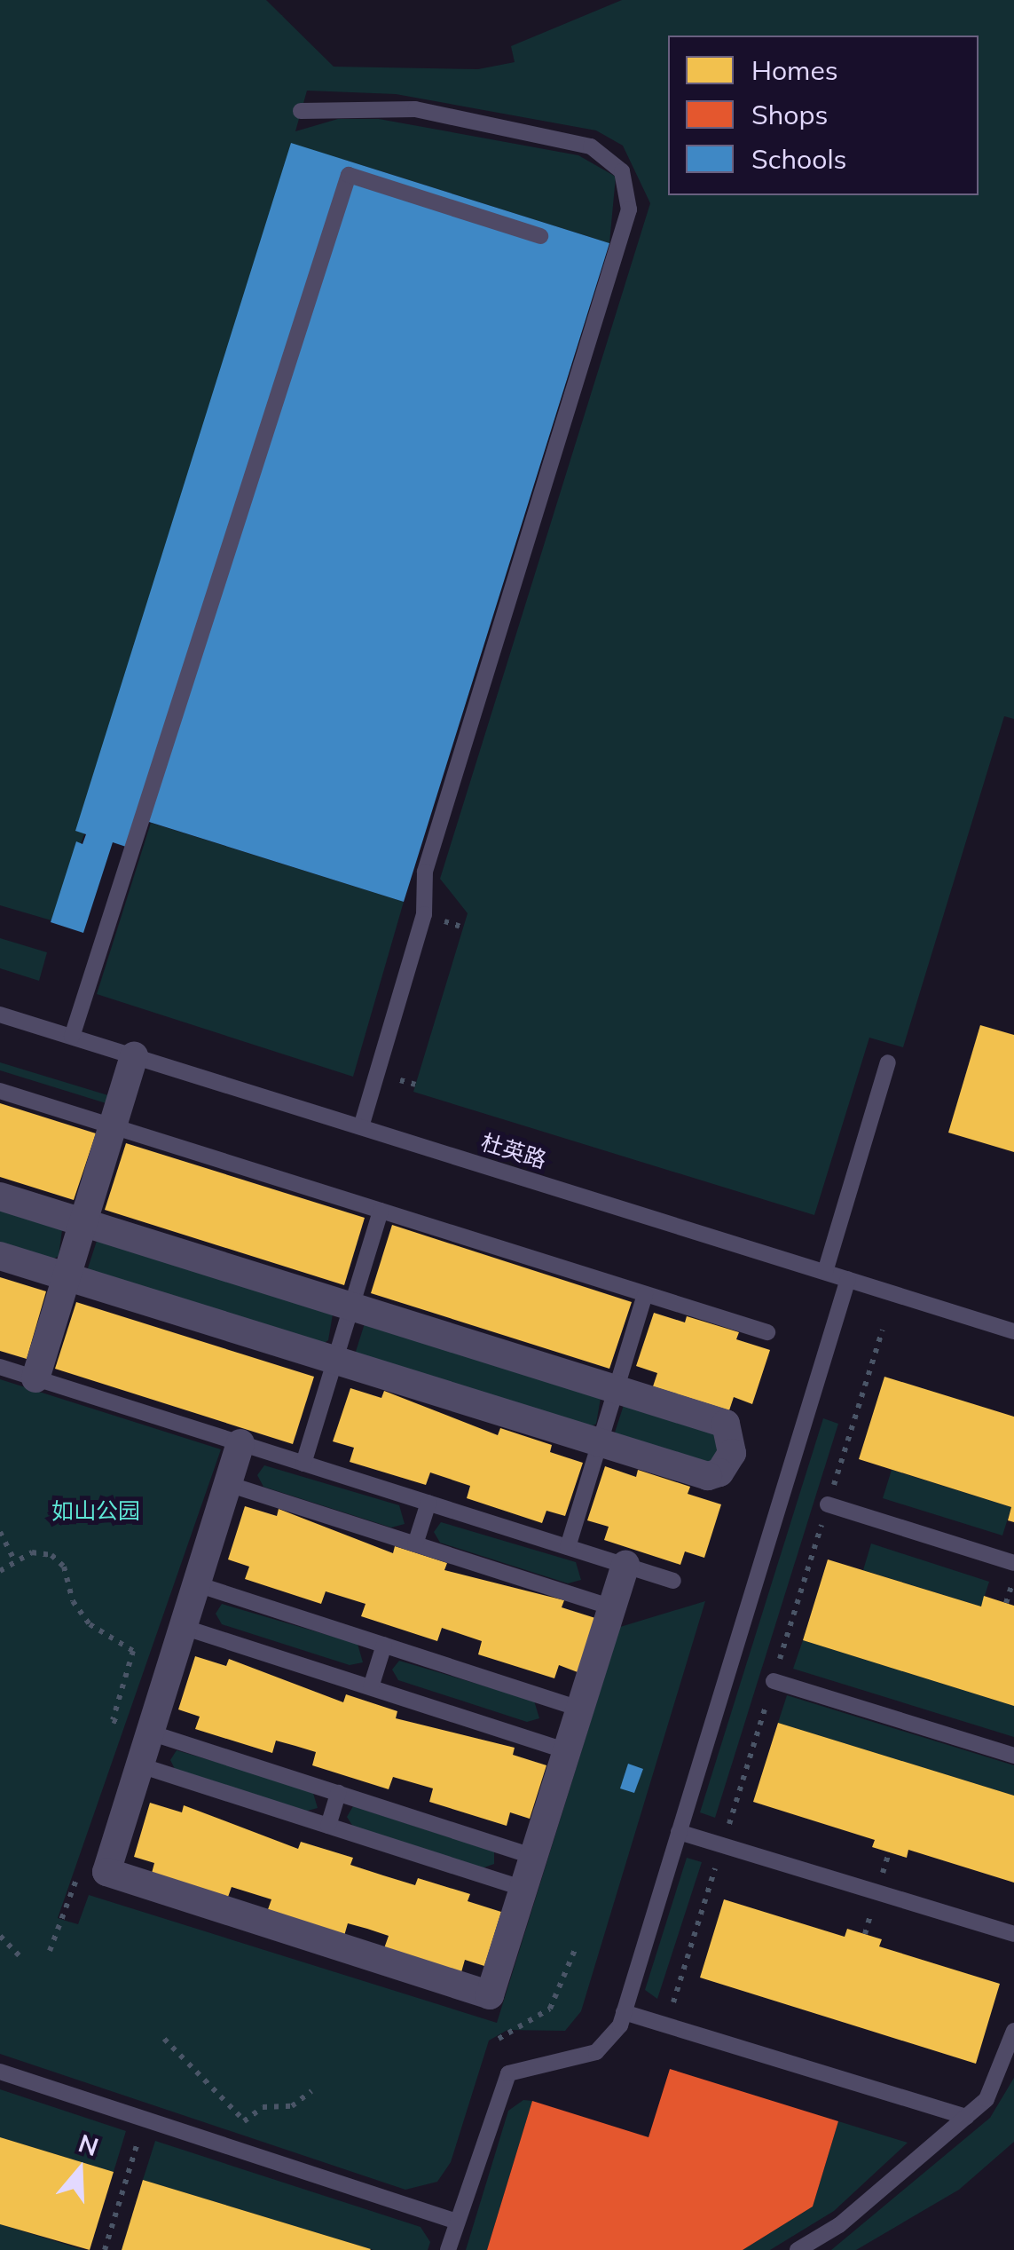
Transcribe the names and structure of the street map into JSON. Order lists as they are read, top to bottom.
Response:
{
  "streets": {
    "lane": ["杜英路"]
  },
  "parks": ["如山公园"],
  "legend": ["Homes", "Shops", "Schools"],
  "north": "top"
}
